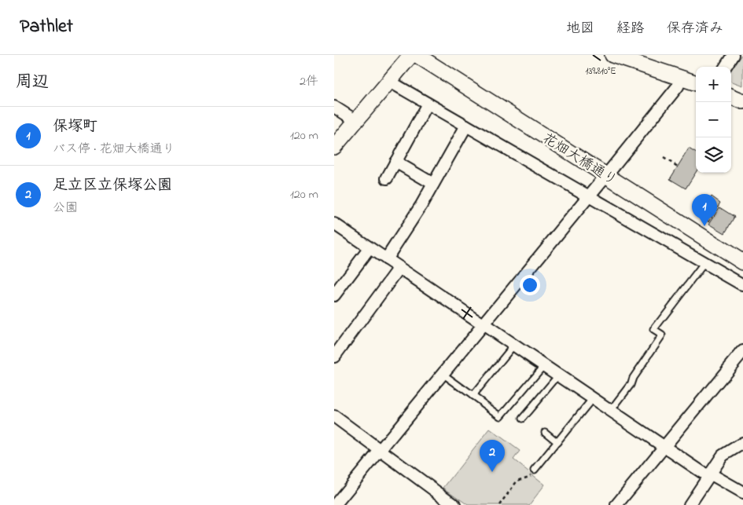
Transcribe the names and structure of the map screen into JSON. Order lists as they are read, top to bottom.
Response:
{
  "streets": {
    "street": ["花畑大橋通り"]
  },
  "page": {
    "header": "Pathlet",
    "nav": ["地図", "経路", "保存済み"],
    "heading": ["周辺", "2件"],
    "map_buttons": ["+", "−"],
    "list": [
      {
        "mark": "1",
        "name": "保塚町",
        "note": "バス停 · 花畑大橋通り",
        "value": "120 m"
      },
      {
        "mark": "2",
        "name": "足立区立保塚公園",
        "note": "公園",
        "value": "120 m"
      }
    ],
    "pins": ["1", "2"]
  },
  "coordinates": ["139.810°E"]
}
